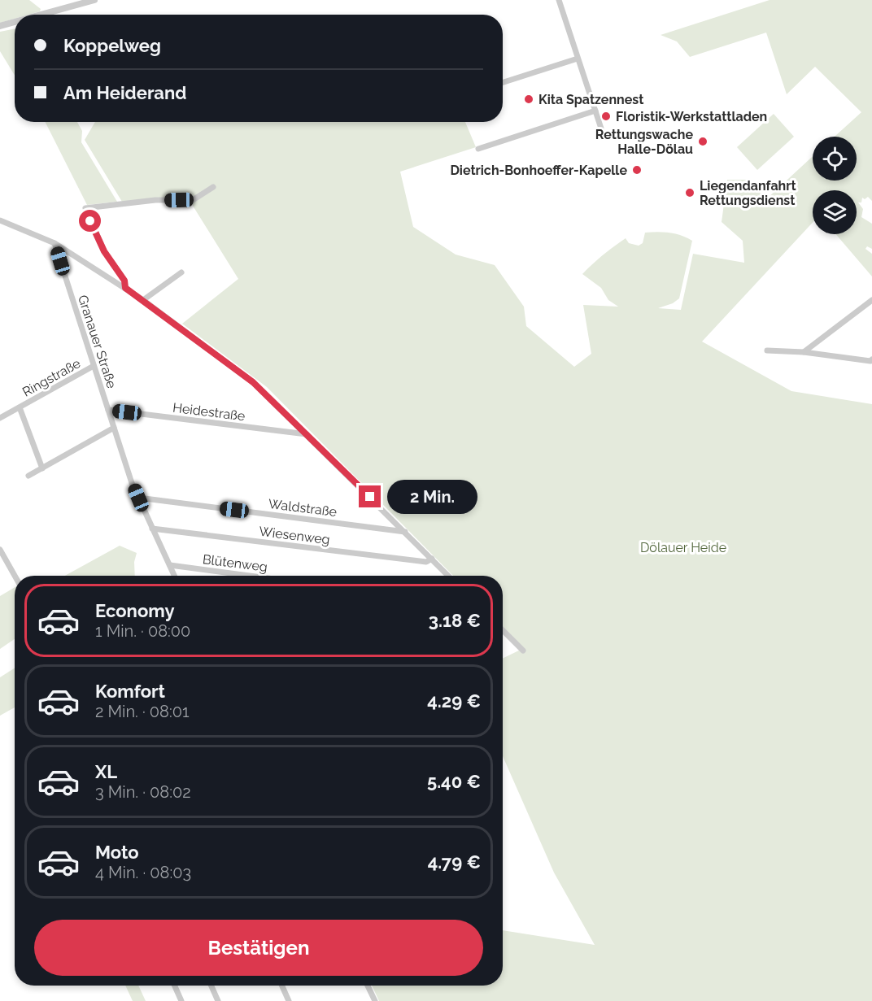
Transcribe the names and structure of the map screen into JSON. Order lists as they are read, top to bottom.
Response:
{
  "streets": {
    "street": [
      "Granauer Straße",
      "Ringstraße",
      "Heidestraße",
      "Waldstraße",
      "Wiesenweg",
      "Blütenweg"
    ]
  },
  "crossings": [
    ["Granauer Straße", "Ringstraße"],
    ["Granauer Straße", "Heidestraße"],
    ["Granauer Straße", "Waldstraße"],
    ["Granauer Straße", "Wiesenweg"],
    ["Granauer Straße", "Blütenweg"]
  ],
  "parks": ["Dölauer Heide"],
  "places": [
    "Kita Spatzennest",
    "Floristik-Werkstattladen",
    "Rettungswache Halle-Dölau",
    "Dietrich-Bonhoeffer-Kapelle",
    "Liegendanfahrt Rettungsdienst"
  ],
  "page": {
    "banner": ["Koppelweg", "Am Heiderand"],
    "bubble": "2 Min.",
    "list": [
      {
        "name": "Economy",
        "note": "1 Min. · 08:00",
        "value": "3.18 €"
      },
      {
        "name": "Komfort",
        "note": "2 Min. · 08:01",
        "value": "4.29 €"
      },
      {
        "name": "XL",
        "note": "3 Min. · 08:02",
        "value": "5.40 €"
      },
      {
        "name": "Moto",
        "note": "4 Min. · 08:03",
        "value": "4.79 €"
      }
    ],
    "buttons": "Bestätigen"
  }
}
